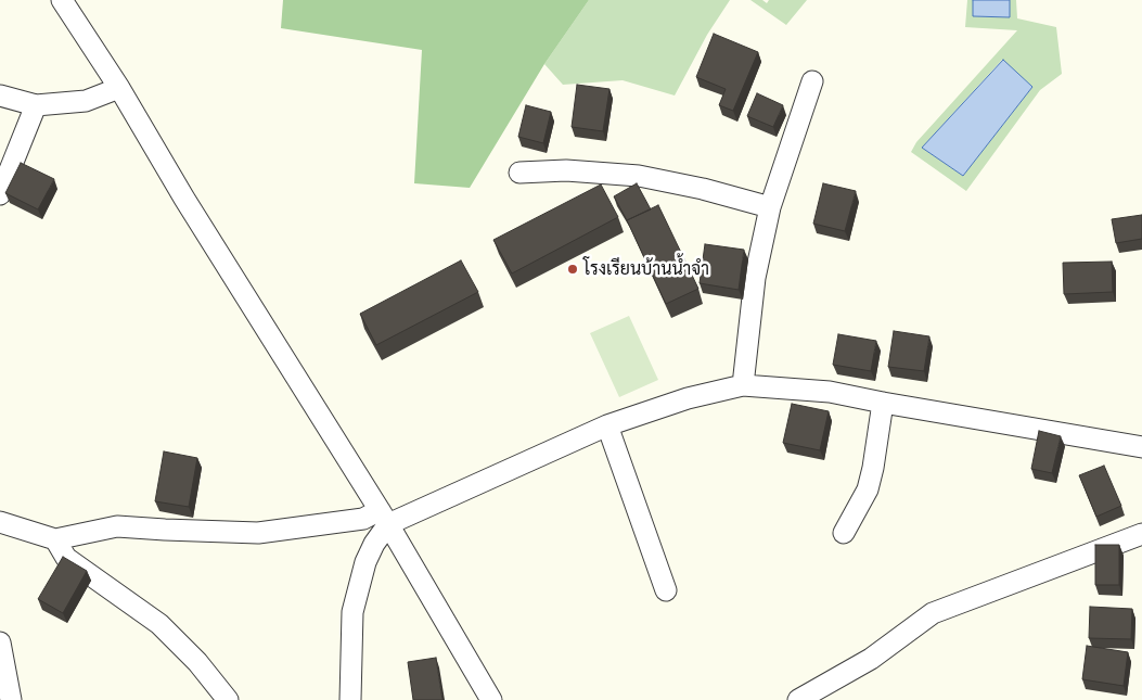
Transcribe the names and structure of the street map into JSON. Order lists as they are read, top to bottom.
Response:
{
  "places": ["โรงเรียนบ้านน้ำจำ"]
}
